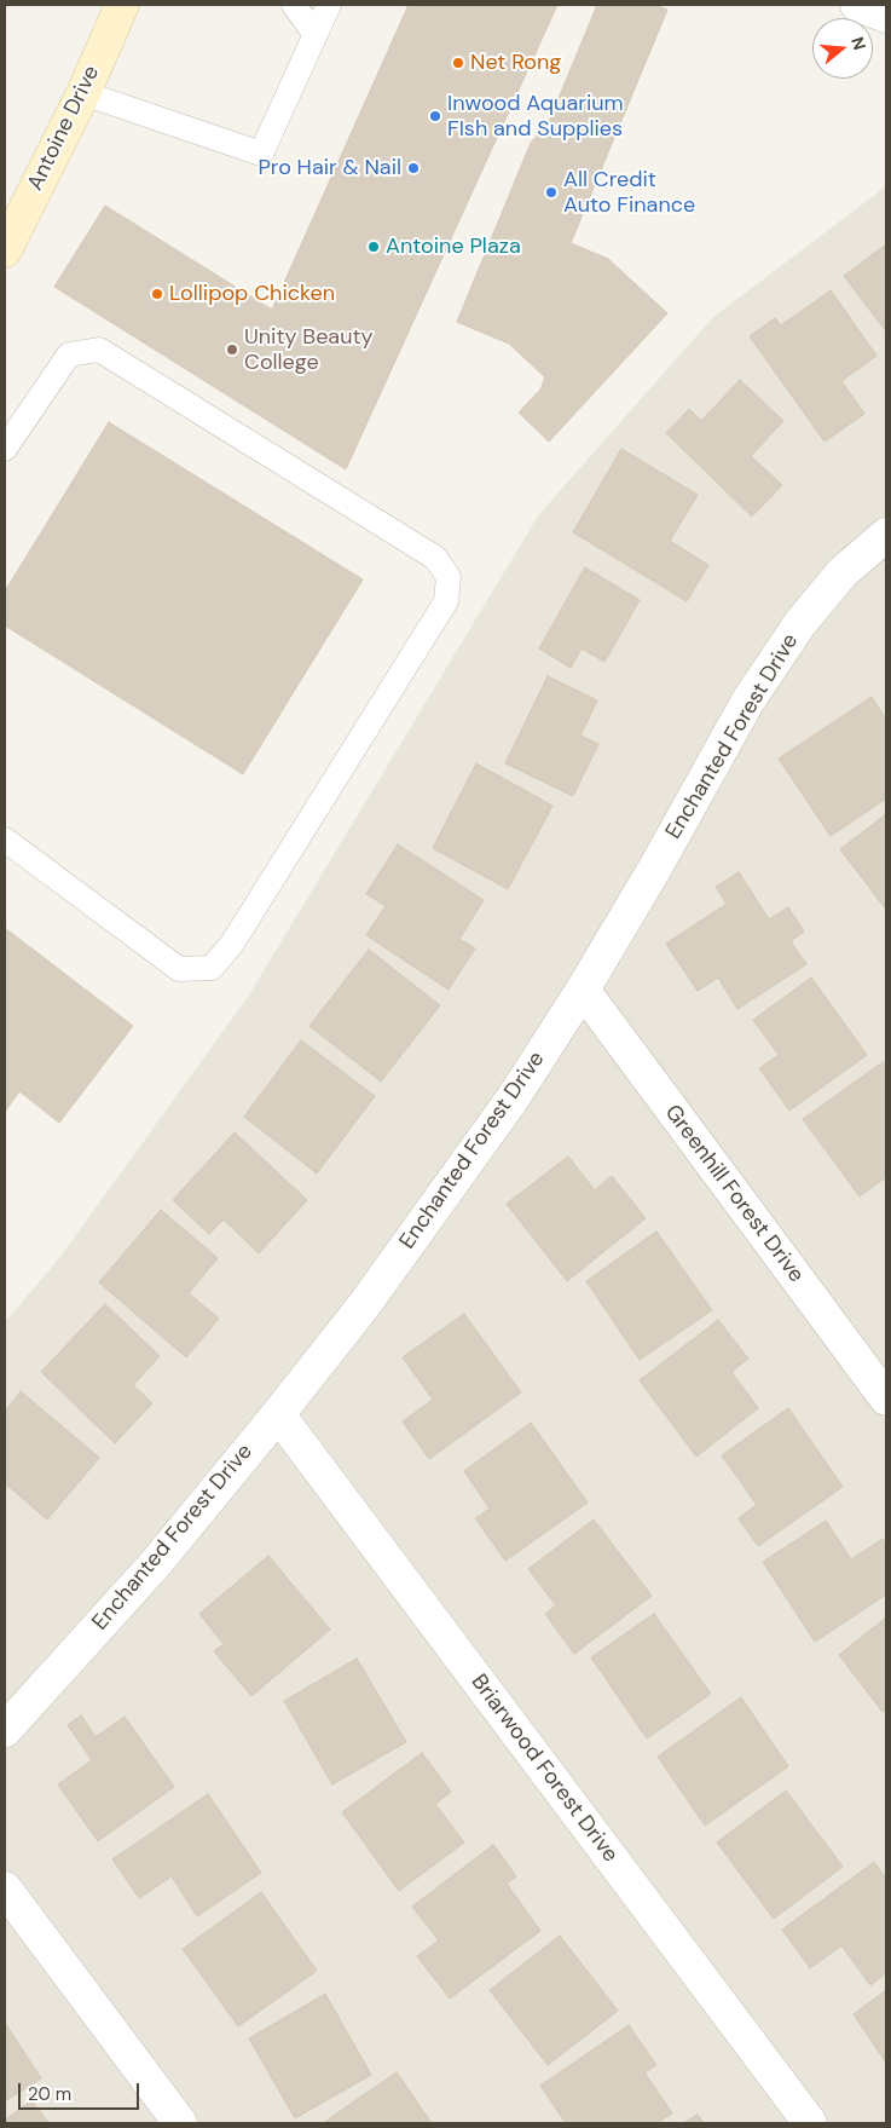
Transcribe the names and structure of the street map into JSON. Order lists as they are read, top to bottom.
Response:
{
  "streets": {
    "main road": ["Antoine Drive"],
    "street": ["Enchanted Forest Drive", "Greenhill Forest Drive", "Briarwood Forest Drive"]
  },
  "crossings": [
    ["Enchanted Forest Drive", "Greenhill Forest Drive"],
    ["Enchanted Forest Drive", "Briarwood Forest Drive"]
  ],
  "places": [
    "Net Rong",
    "Inwood Aquarium FIsh and Supplies",
    "Pro Hair & Nail",
    "All Credit Auto Finance",
    "Antoine Plaza",
    "Lollipop Chicken",
    "Unity Beauty College"
  ],
  "scale_bar": "20 m",
  "north": "right"
}
